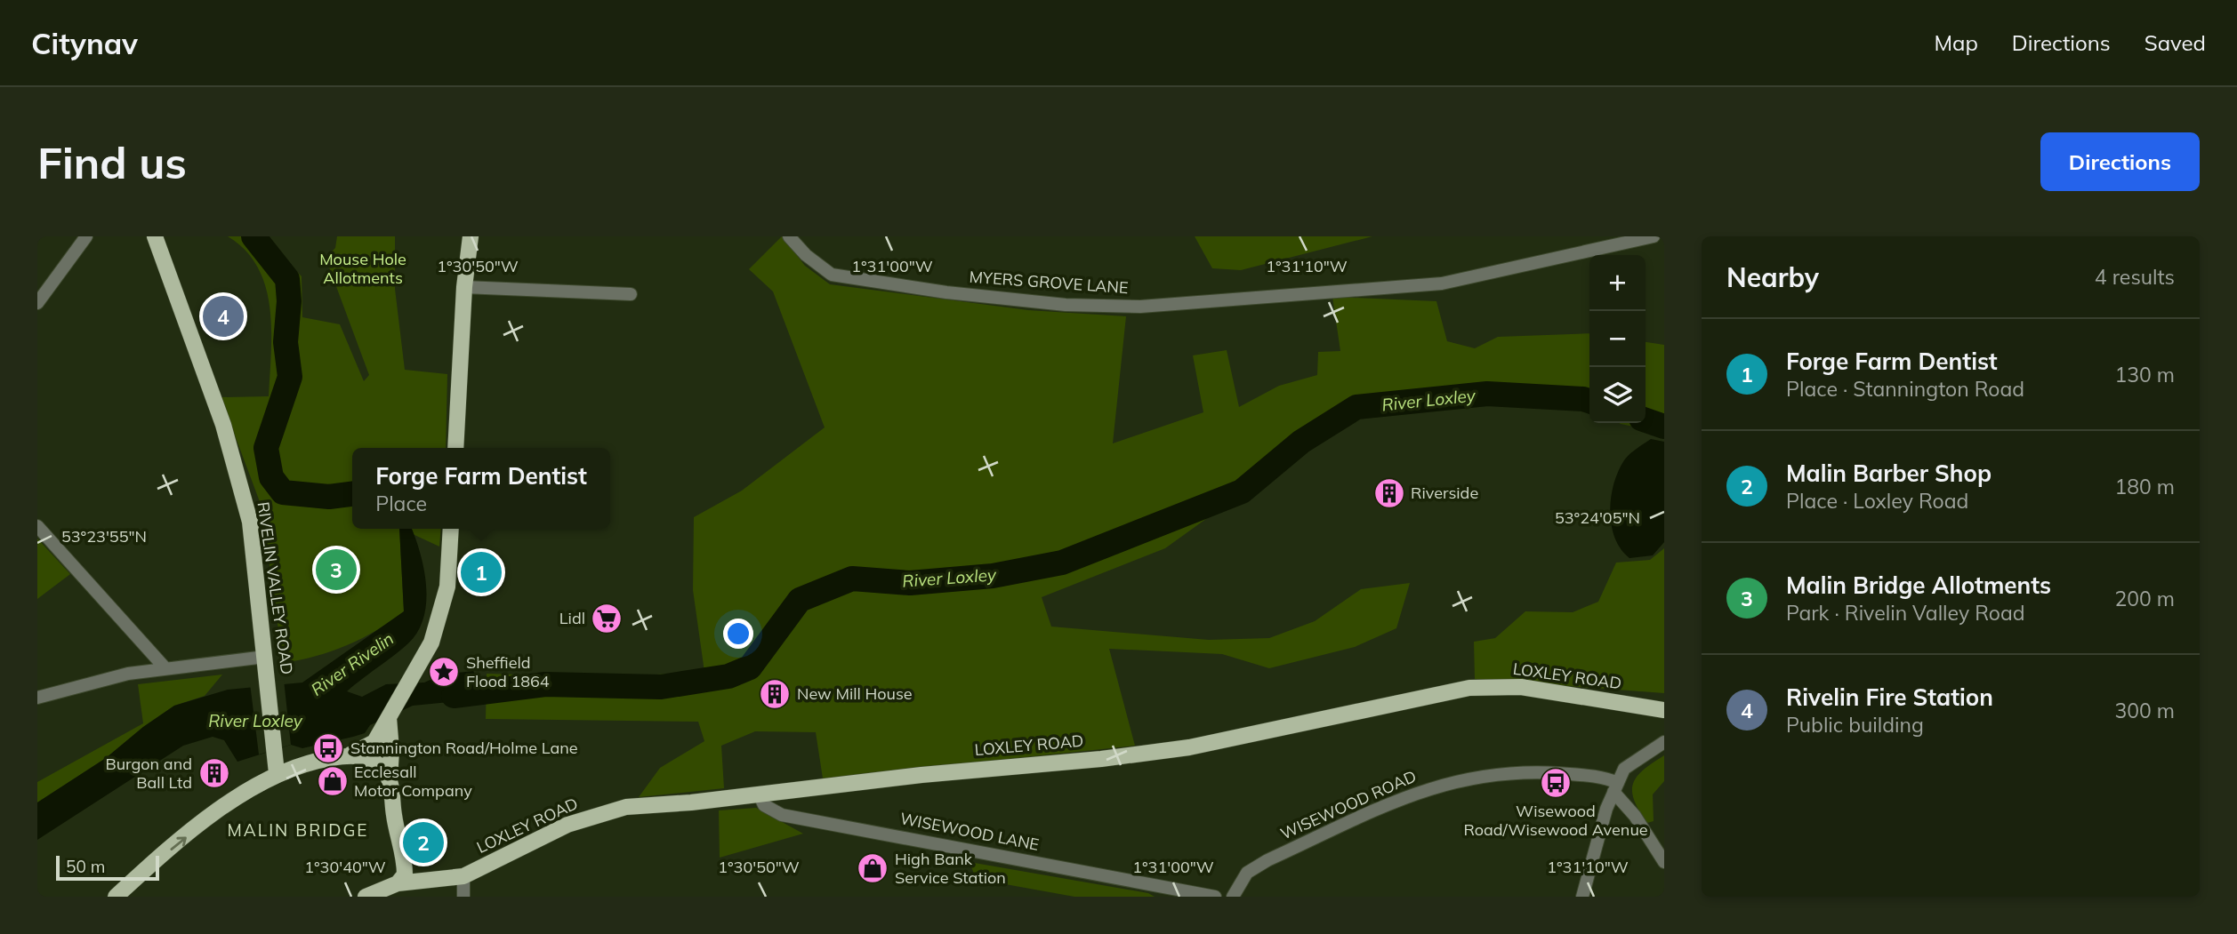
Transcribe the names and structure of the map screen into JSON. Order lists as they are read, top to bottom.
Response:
{
  "streets": {
    "main road": ["RIVELIN VALLEY ROAD", "LOXLEY ROAD"],
    "street": ["MYERS GROVE LANE", "WISEWOOD ROAD", "WISEWOOD LANE"]
  },
  "crossings": [
    ["LOXLEY ROAD", "WISEWOOD LANE"]
  ],
  "districts": ["MALIN BRIDGE"],
  "water": ["River Loxley", "River Rivelin"],
  "parks": ["Mouse Hole Allotments"],
  "places": {
    "building": ["Riverside", "New Mill House", "Burgon and Ball Ltd"],
    "supermarket": ["Lidl"],
    "place": ["Sheffield Flood 1864"],
    "bus stop": ["Stannington Road/Holme Lane", "Wisewood Road/Wisewood Avenue"],
    "shop": ["Ecclesall Motor Company", "High Bank Service Station"]
  },
  "scale_bar": "50 m",
  "page": {
    "header": "Citynav",
    "nav": ["Map", "Directions", "Saved"],
    "buttons": "Directions",
    "title": "Find us",
    "heading": ["Nearby", "4 results"],
    "map_buttons": ["+", "−"],
    "pins": [
      "4",
      "3",
      "1",
      "2"
    ],
    "list": [
      {
        "mark": "1",
        "name": "Forge Farm Dentist",
        "note": "Place · Stannington Road",
        "value": "130 m"
      },
      {
        "mark": "2",
        "name": "Malin Barber Shop",
        "note": "Place · Loxley Road",
        "value": "180 m"
      },
      {
        "mark": "3",
        "name": "Malin Bridge Allotments",
        "note": "Park · Rivelin Valley Road",
        "value": "200 m"
      },
      {
        "mark": "4",
        "name": "Rivelin Fire Station",
        "note": "Public building",
        "value": "300 m"
      }
    ],
    "popup": ["Forge Farm Dentist", "Place"],
    "scale": "50 m"
  },
  "coordinates": [
    "1°30'50\"W",
    "1°31'00\"W",
    "1°31'10\"W",
    "53°24'05\"N",
    "53°23'55\"N",
    "1°30'40\"W"
  ]
}
